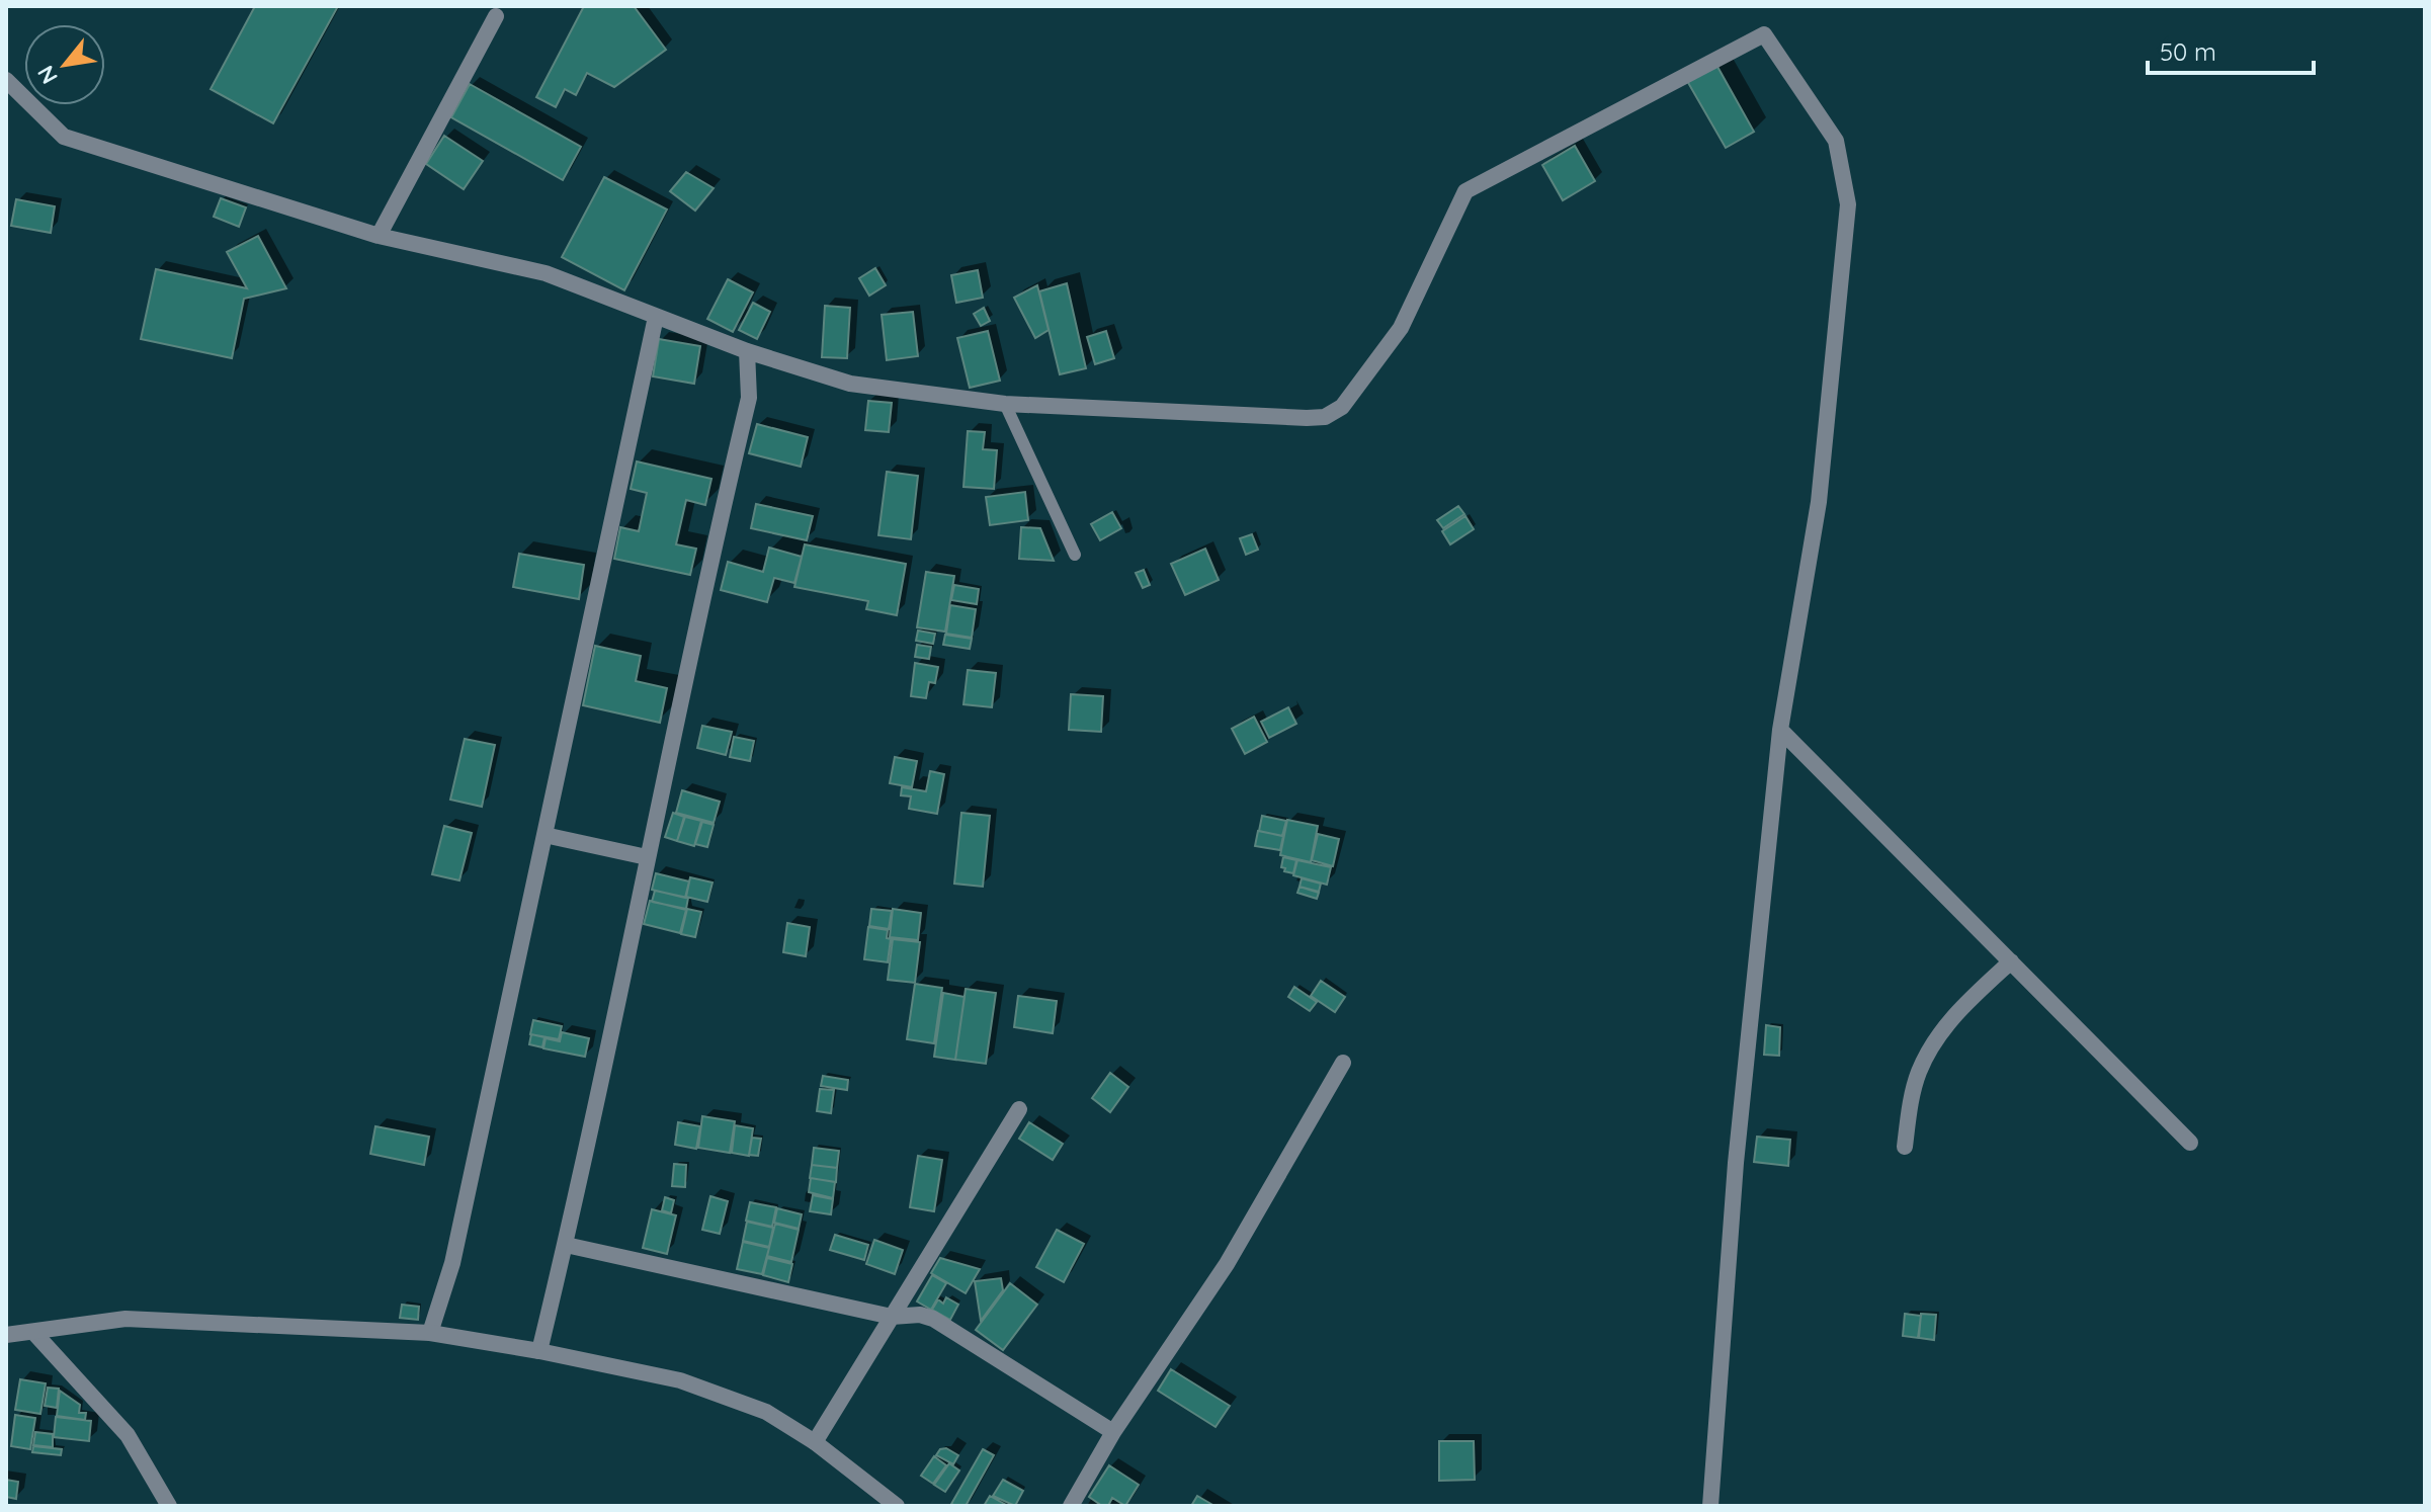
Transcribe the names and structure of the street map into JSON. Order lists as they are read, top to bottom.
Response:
{
  "scale_bar": "50 m",
  "north": "bottom left"
}
